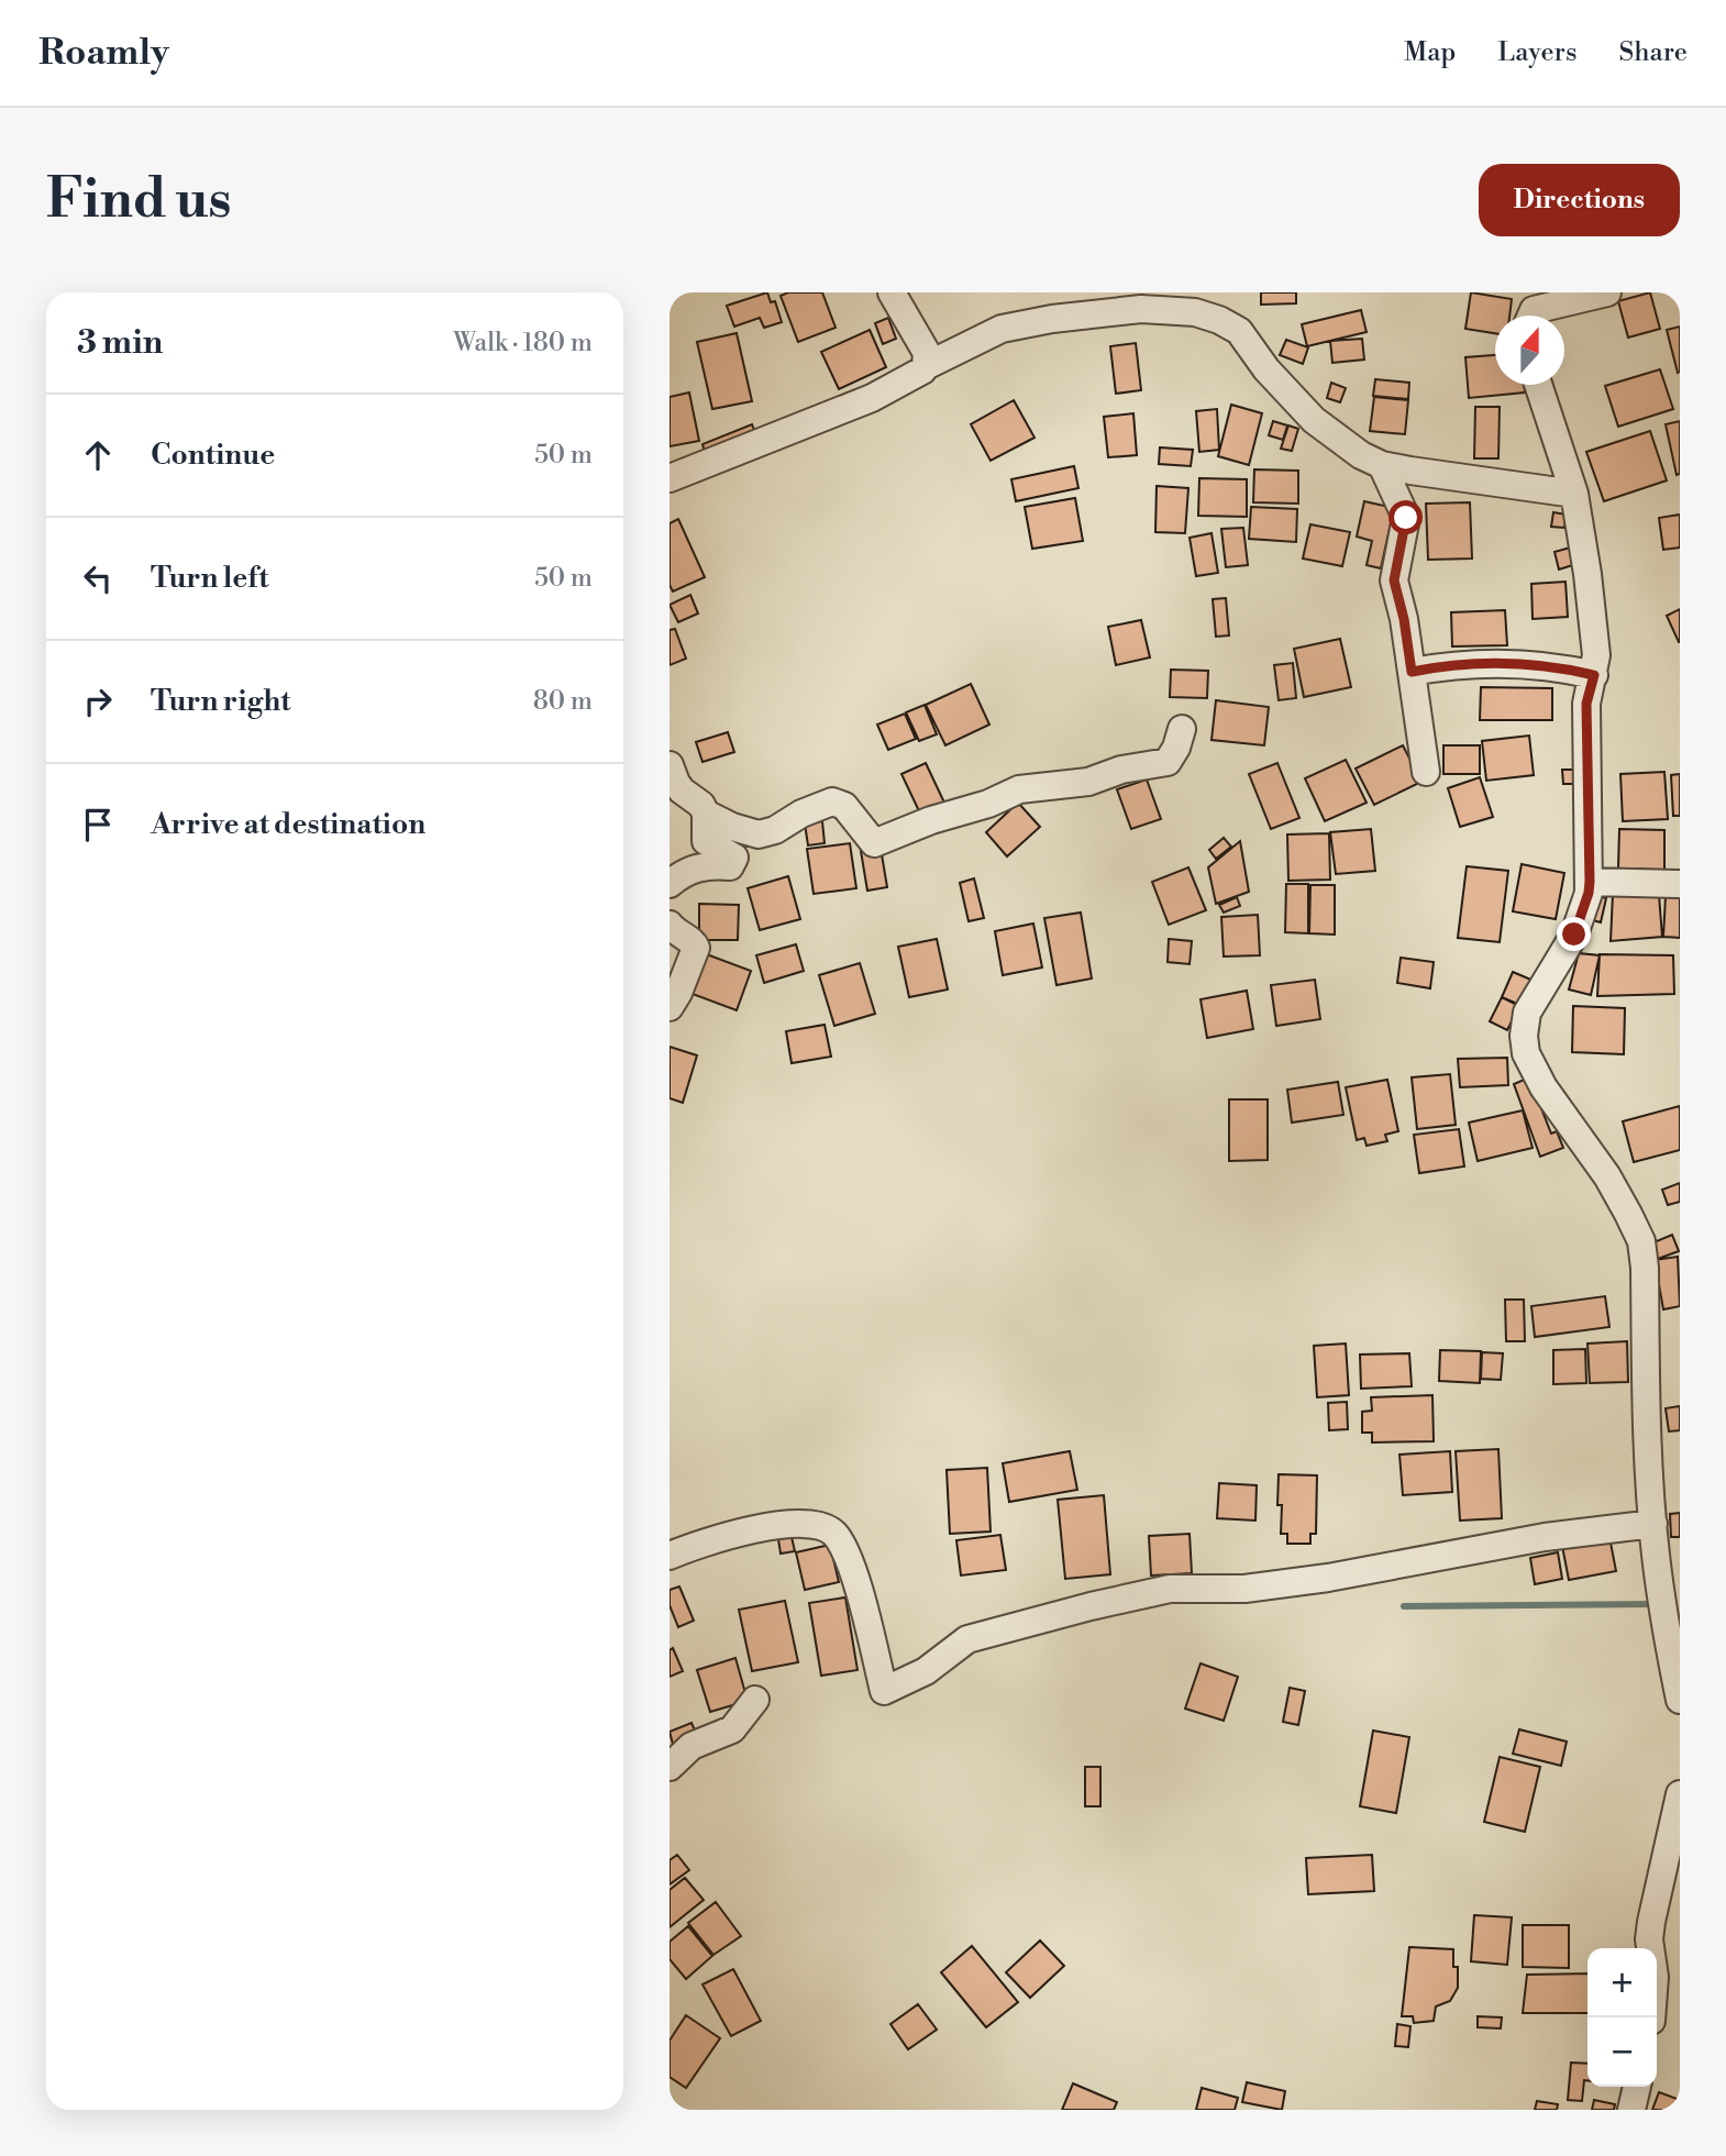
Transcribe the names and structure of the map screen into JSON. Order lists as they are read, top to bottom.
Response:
{
  "north": "top",
  "page": {
    "header": "Roamly",
    "nav": ["Map", "Layers", "Share"],
    "buttons": "Directions",
    "title": "Find us",
    "heading": ["3 min", "Walk · 180 m"],
    "list": [
      ["Continue", "50 m"],
      ["Turn left", "50 m"],
      ["Turn right", "80 m"],
      "Arrive at destination"
    ],
    "map_buttons": ["+", "−"]
  }
}
